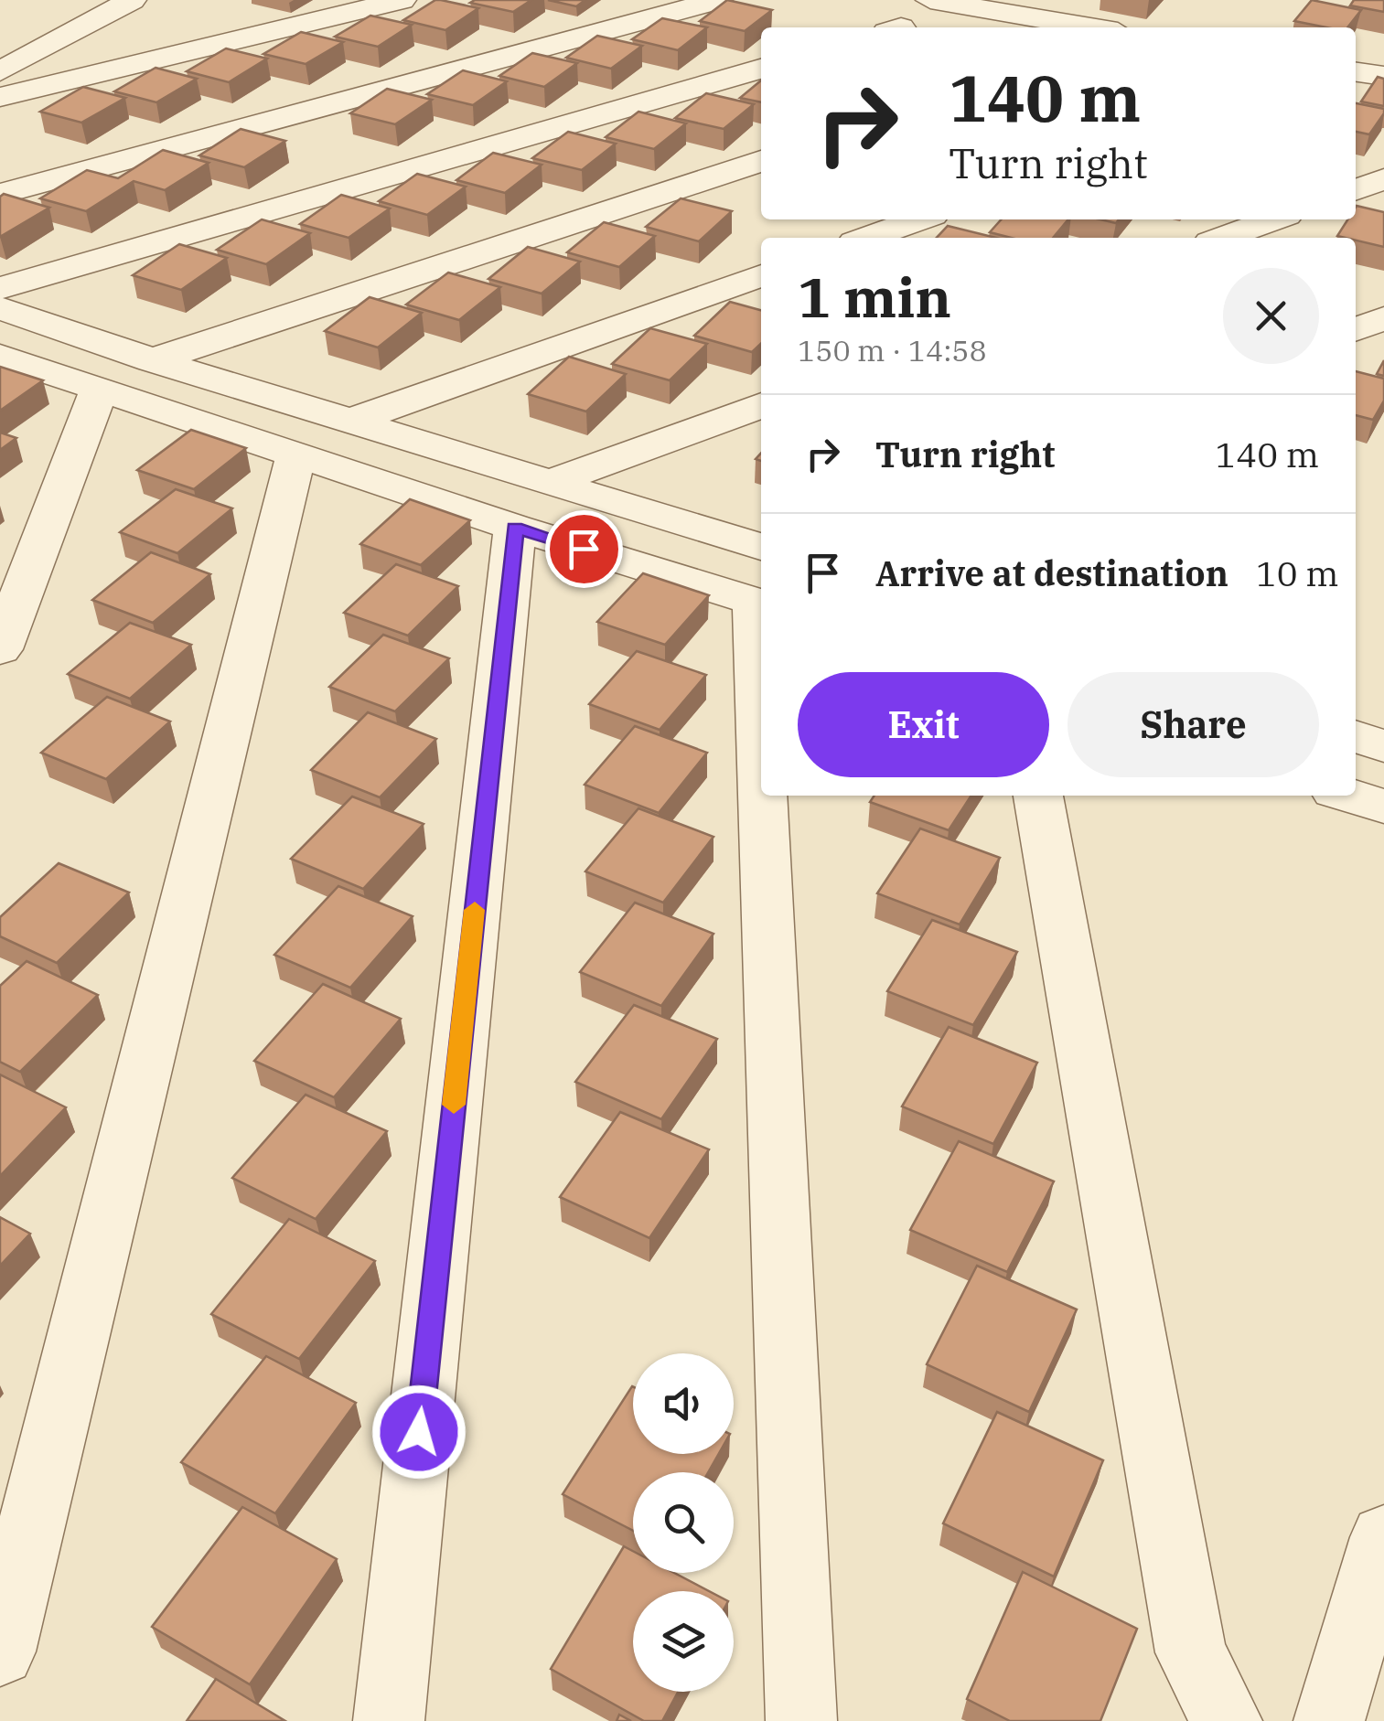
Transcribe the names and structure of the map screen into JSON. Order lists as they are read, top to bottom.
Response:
{
  "page": {
    "turn": ["140 m", "Turn right"],
    "heading": ["1 min", "150 m · 14:58"],
    "list": [
      {
        "name": "Turn right",
        "value": "140 m"
      },
      {
        "name": "Arrive at destination",
        "value": "10 m"
      }
    ],
    "buttons": ["Exit", "Share"]
  }
}
